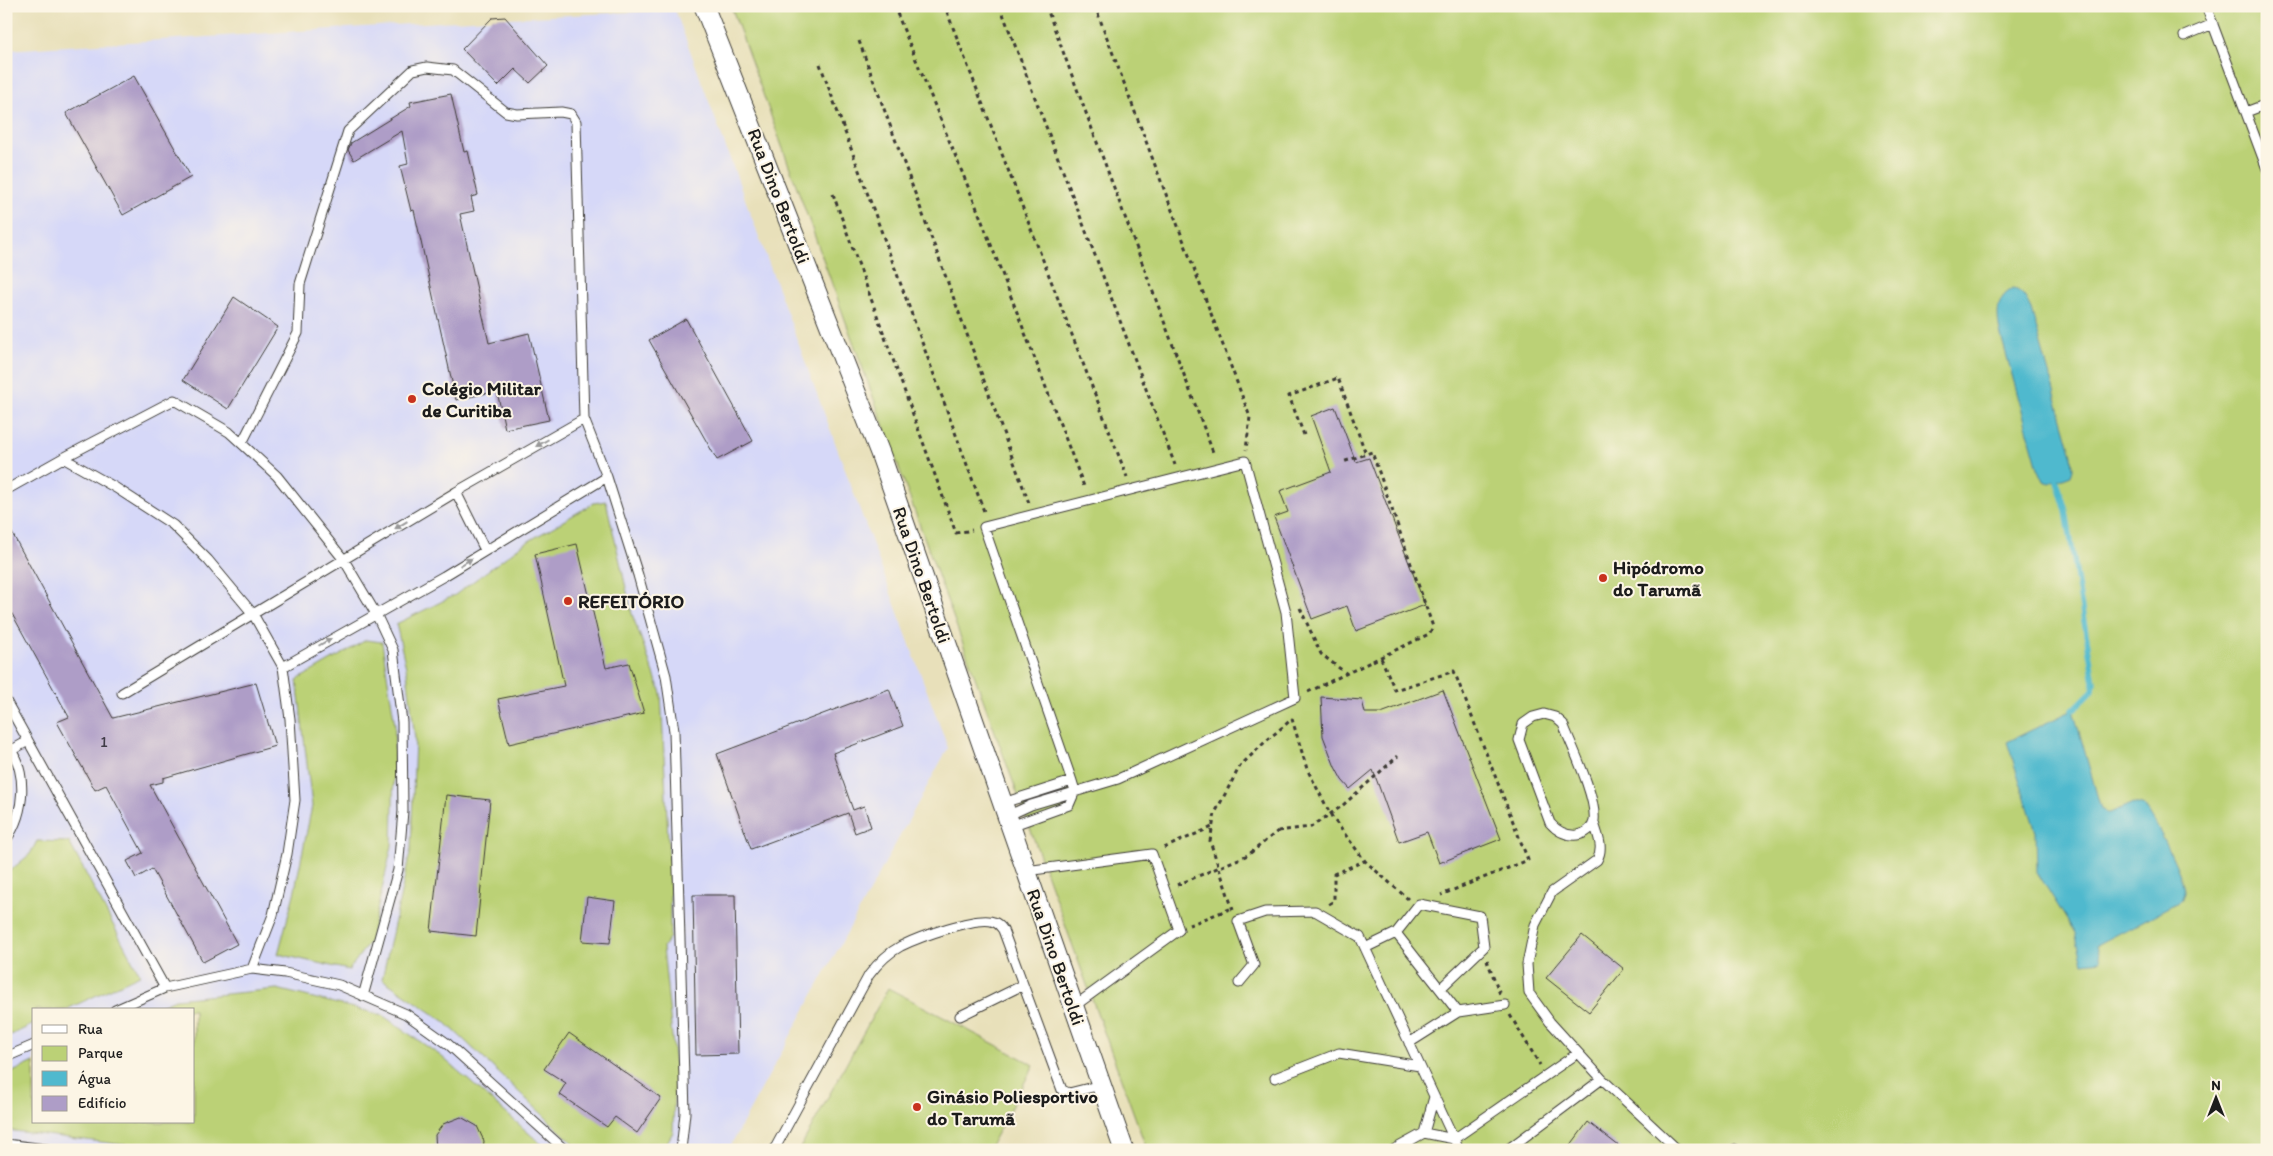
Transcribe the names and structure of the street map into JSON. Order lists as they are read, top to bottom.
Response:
{
  "streets": {
    "street": ["Rua Dino Bertoldi"]
  },
  "places": [
    "Colégio Militar de Curitiba",
    "Hipódromo do Tarumã",
    "REFEITÓRIO",
    "Ginásio Poliesportivo do Tarumã"
  ],
  "house_numbers": ["1"],
  "legend": [
    "Rua",
    "Parque",
    "Água",
    "Edifício"
  ],
  "north": "top"
}
